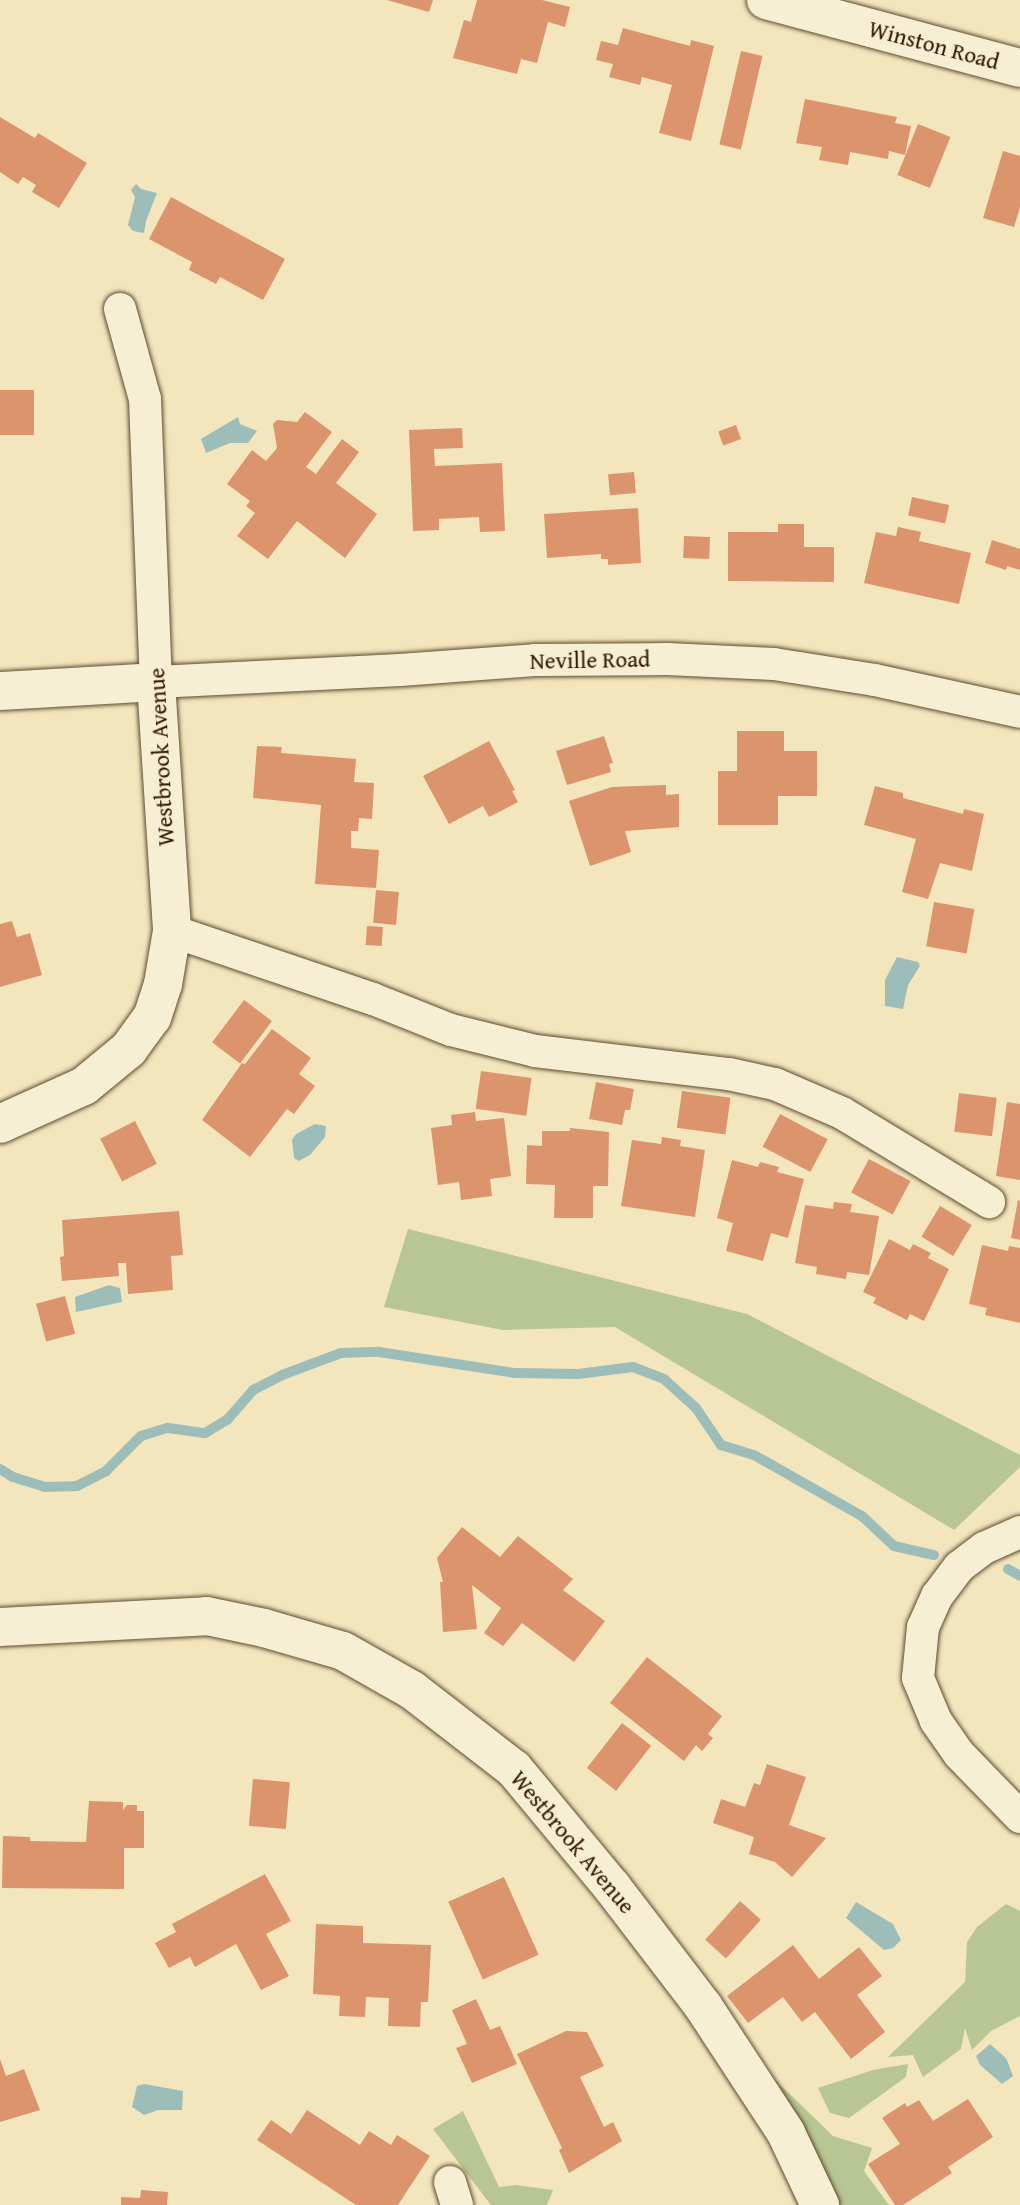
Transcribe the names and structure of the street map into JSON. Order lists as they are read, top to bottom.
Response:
{
  "streets": {
    "street": ["Winston Road", "Neville Road", "Westbrook Avenue"]
  },
  "crossings": [
    ["Neville Road", "Westbrook Avenue"]
  ]
}
